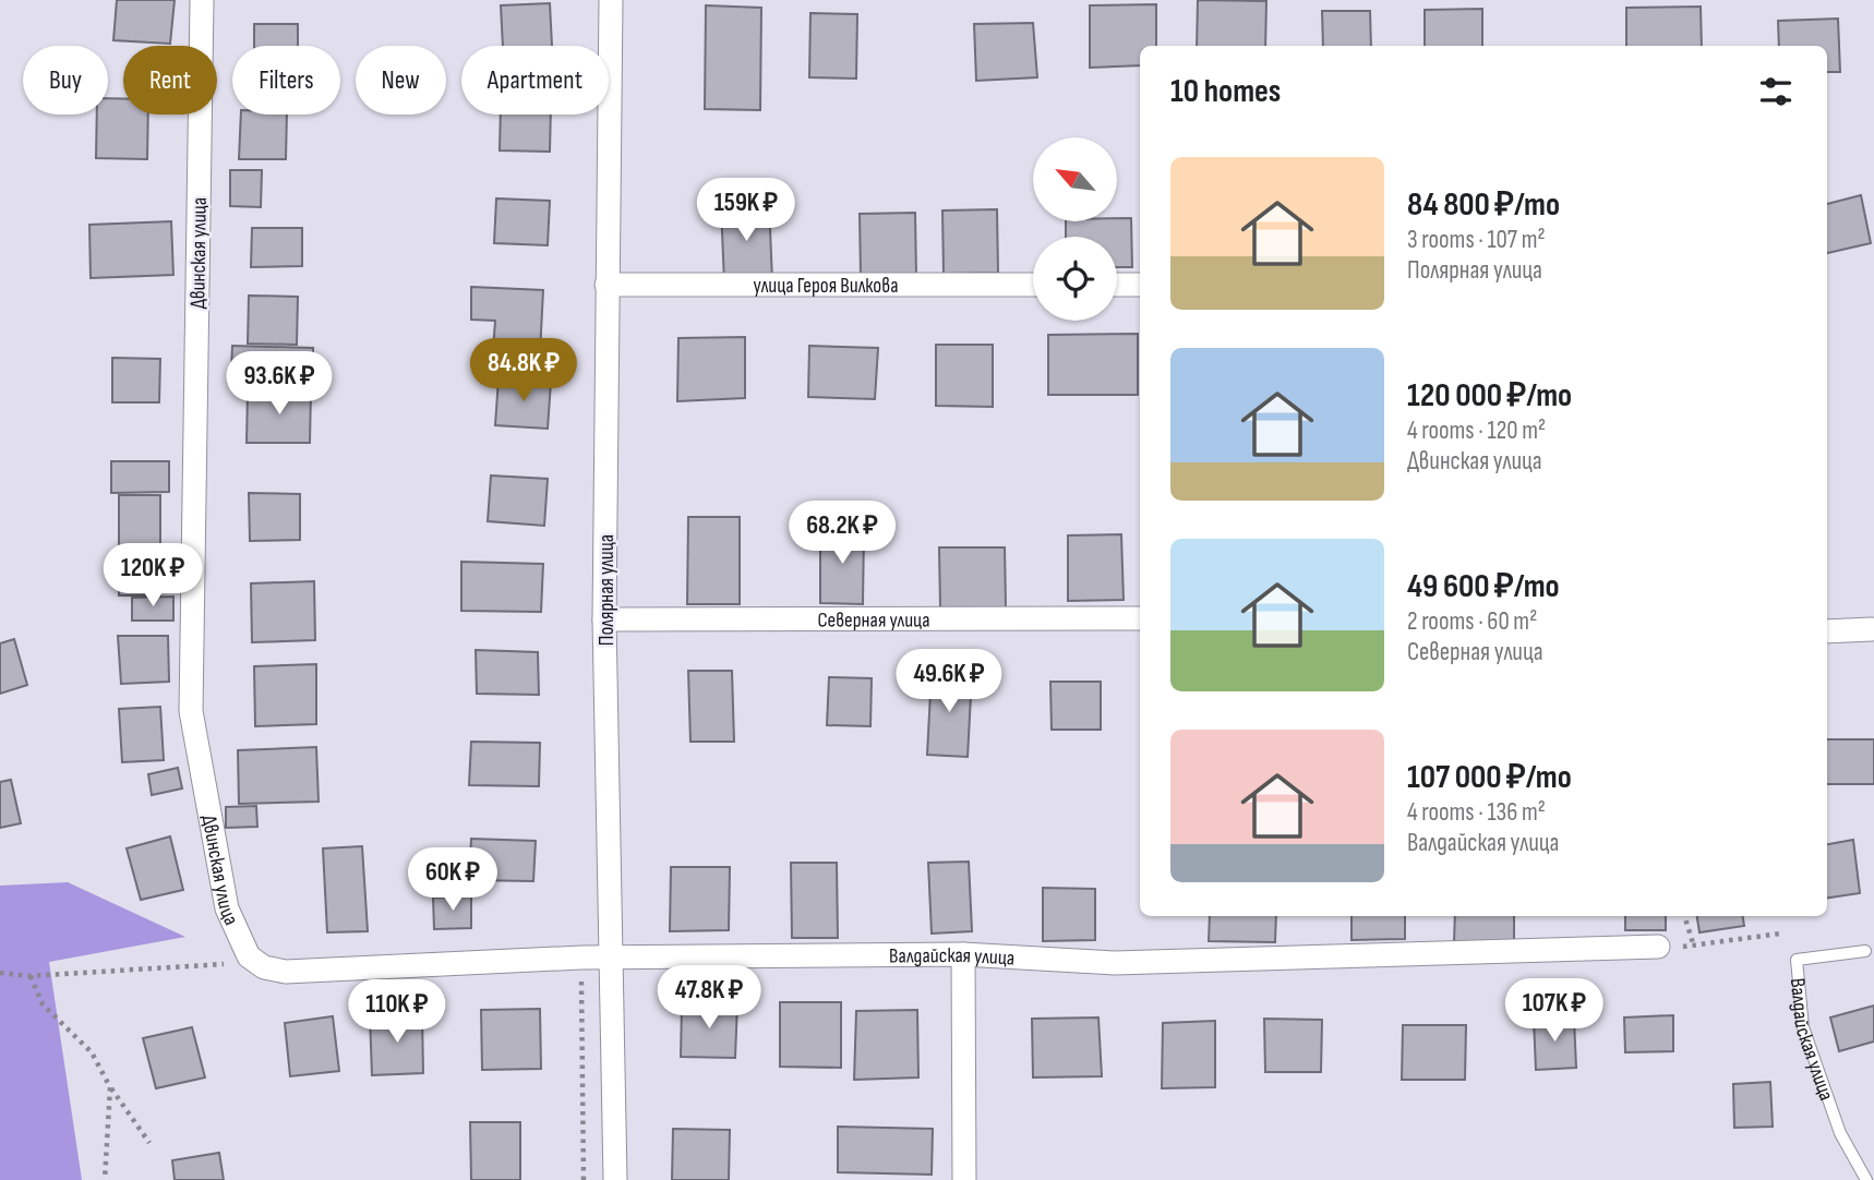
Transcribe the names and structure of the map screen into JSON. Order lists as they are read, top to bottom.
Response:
{
  "streets": {
    "street": [
      "Двинская улица",
      "улица Героя Вилкова",
      "Полярная улица",
      "Северная улица",
      "Валдайская улица"
    ]
  },
  "crossings": [
    ["Двинская улица", "Валдайская улица"],
    ["улица Героя Вилкова", "Полярная улица"],
    ["Полярная улица", "Северная улица"],
    ["Полярная улица", "Валдайская улица"]
  ],
  "north": "top left",
  "page": {
    "chip": [
      "Buy",
      "Rent",
      "Filters",
      "New",
      "Apartment"
    ],
    "heading": "10 homes",
    "list": [
      {
        "name": "84 800 ₽/mo",
        "note": "3 rooms · 107 m² · Полярная улица"
      },
      {
        "name": "120 000 ₽/mo",
        "note": "4 rooms · 120 m² · Двинская улица"
      },
      {
        "name": "49 600 ₽/mo",
        "note": "2 rooms · 60 m² · Северная улица"
      },
      {
        "name": "107 000 ₽/mo",
        "note": "4 rooms · 136 m² · Валдайская улица"
      }
    ],
    "price": [
      "159K ₽",
      "84.8K ₽",
      "93.6K ₽",
      "68.2K ₽",
      "120K ₽",
      "49.6K ₽",
      "60K ₽",
      "47.8K ₽",
      "107K ₽",
      "110K ₽"
    ]
  }
}
